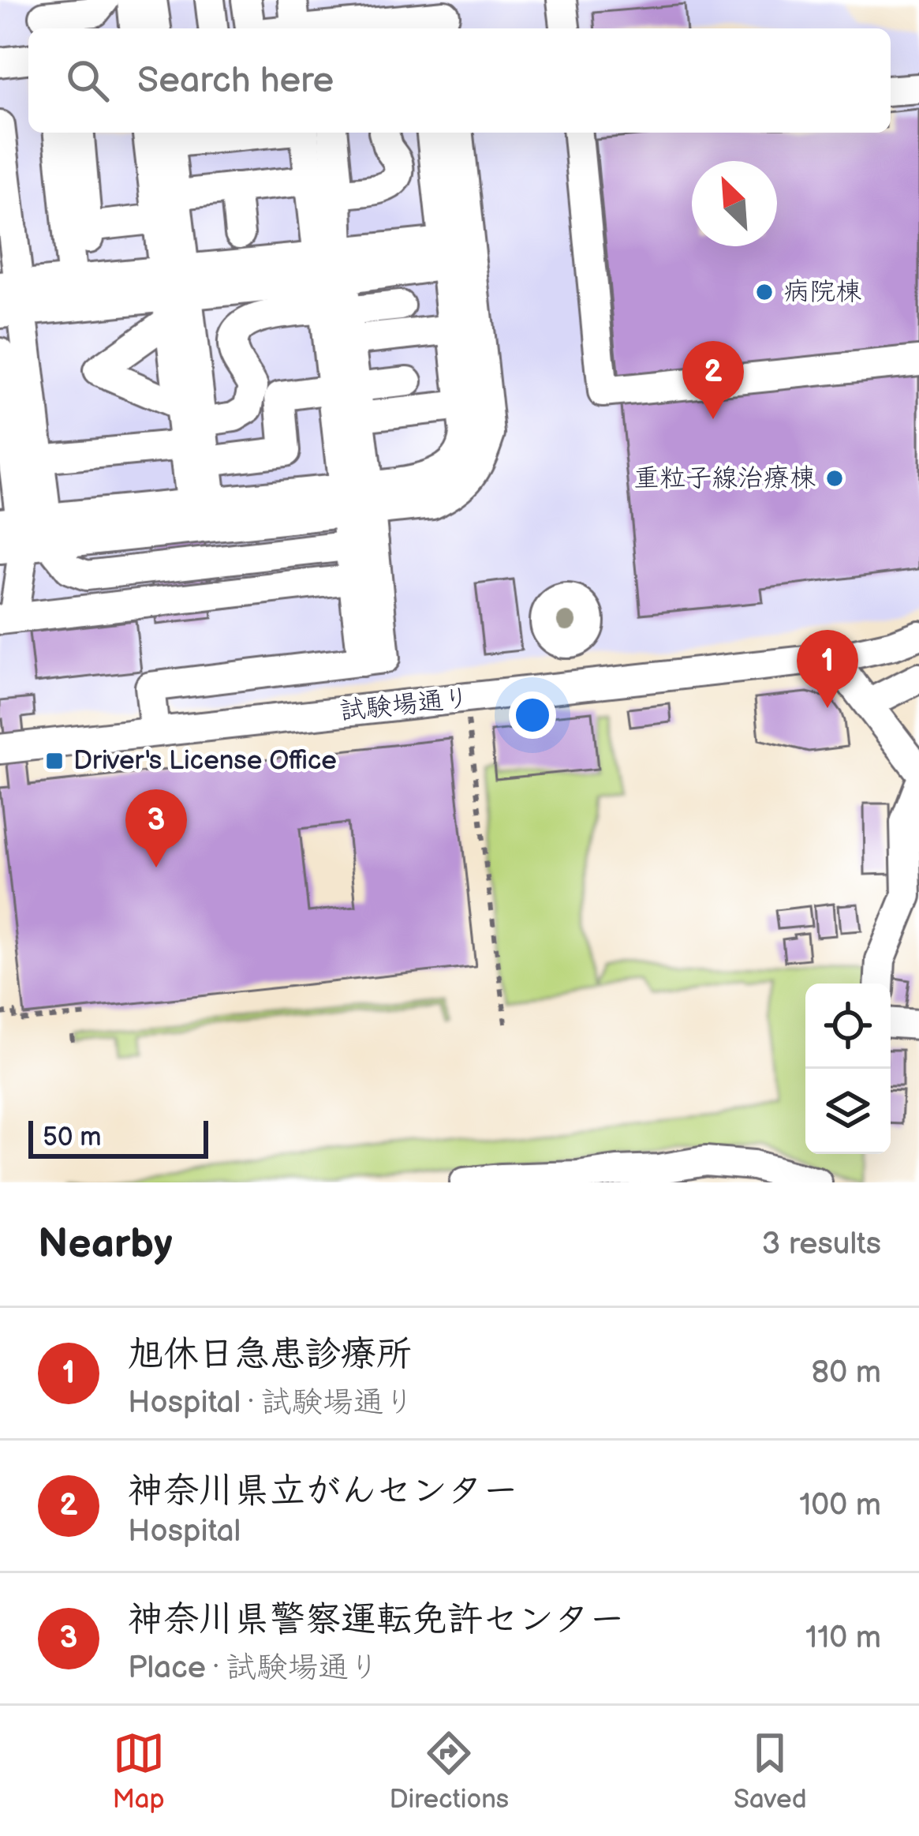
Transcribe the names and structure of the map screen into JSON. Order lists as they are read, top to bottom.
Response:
{
  "streets": {
    "street": ["試験場通り"]
  },
  "places": {
    "other": ["病院棟", "重粒子線治療棟"],
    "transit": ["Driver's License Office"]
  },
  "scale_bar": "50 m",
  "north": "top left",
  "page": {
    "search": "Search here",
    "pins": ["2", "1", "3"],
    "scale": "50 m",
    "heading": ["Nearby", "3 results"],
    "list": [
      {
        "mark": "1",
        "name": "旭休日急患診療所",
        "note": "Hospital · 試験場通り",
        "value": "80 m"
      },
      {
        "mark": "2",
        "name": "神奈川県立がんセンター",
        "note": "Hospital",
        "value": "100 m"
      },
      {
        "mark": "3",
        "name": "神奈川県警察運転免許センター",
        "note": "Place · 試験場通り",
        "value": "110 m"
      }
    ],
    "nav": ["Map", "Directions", "Saved"]
  }
}
